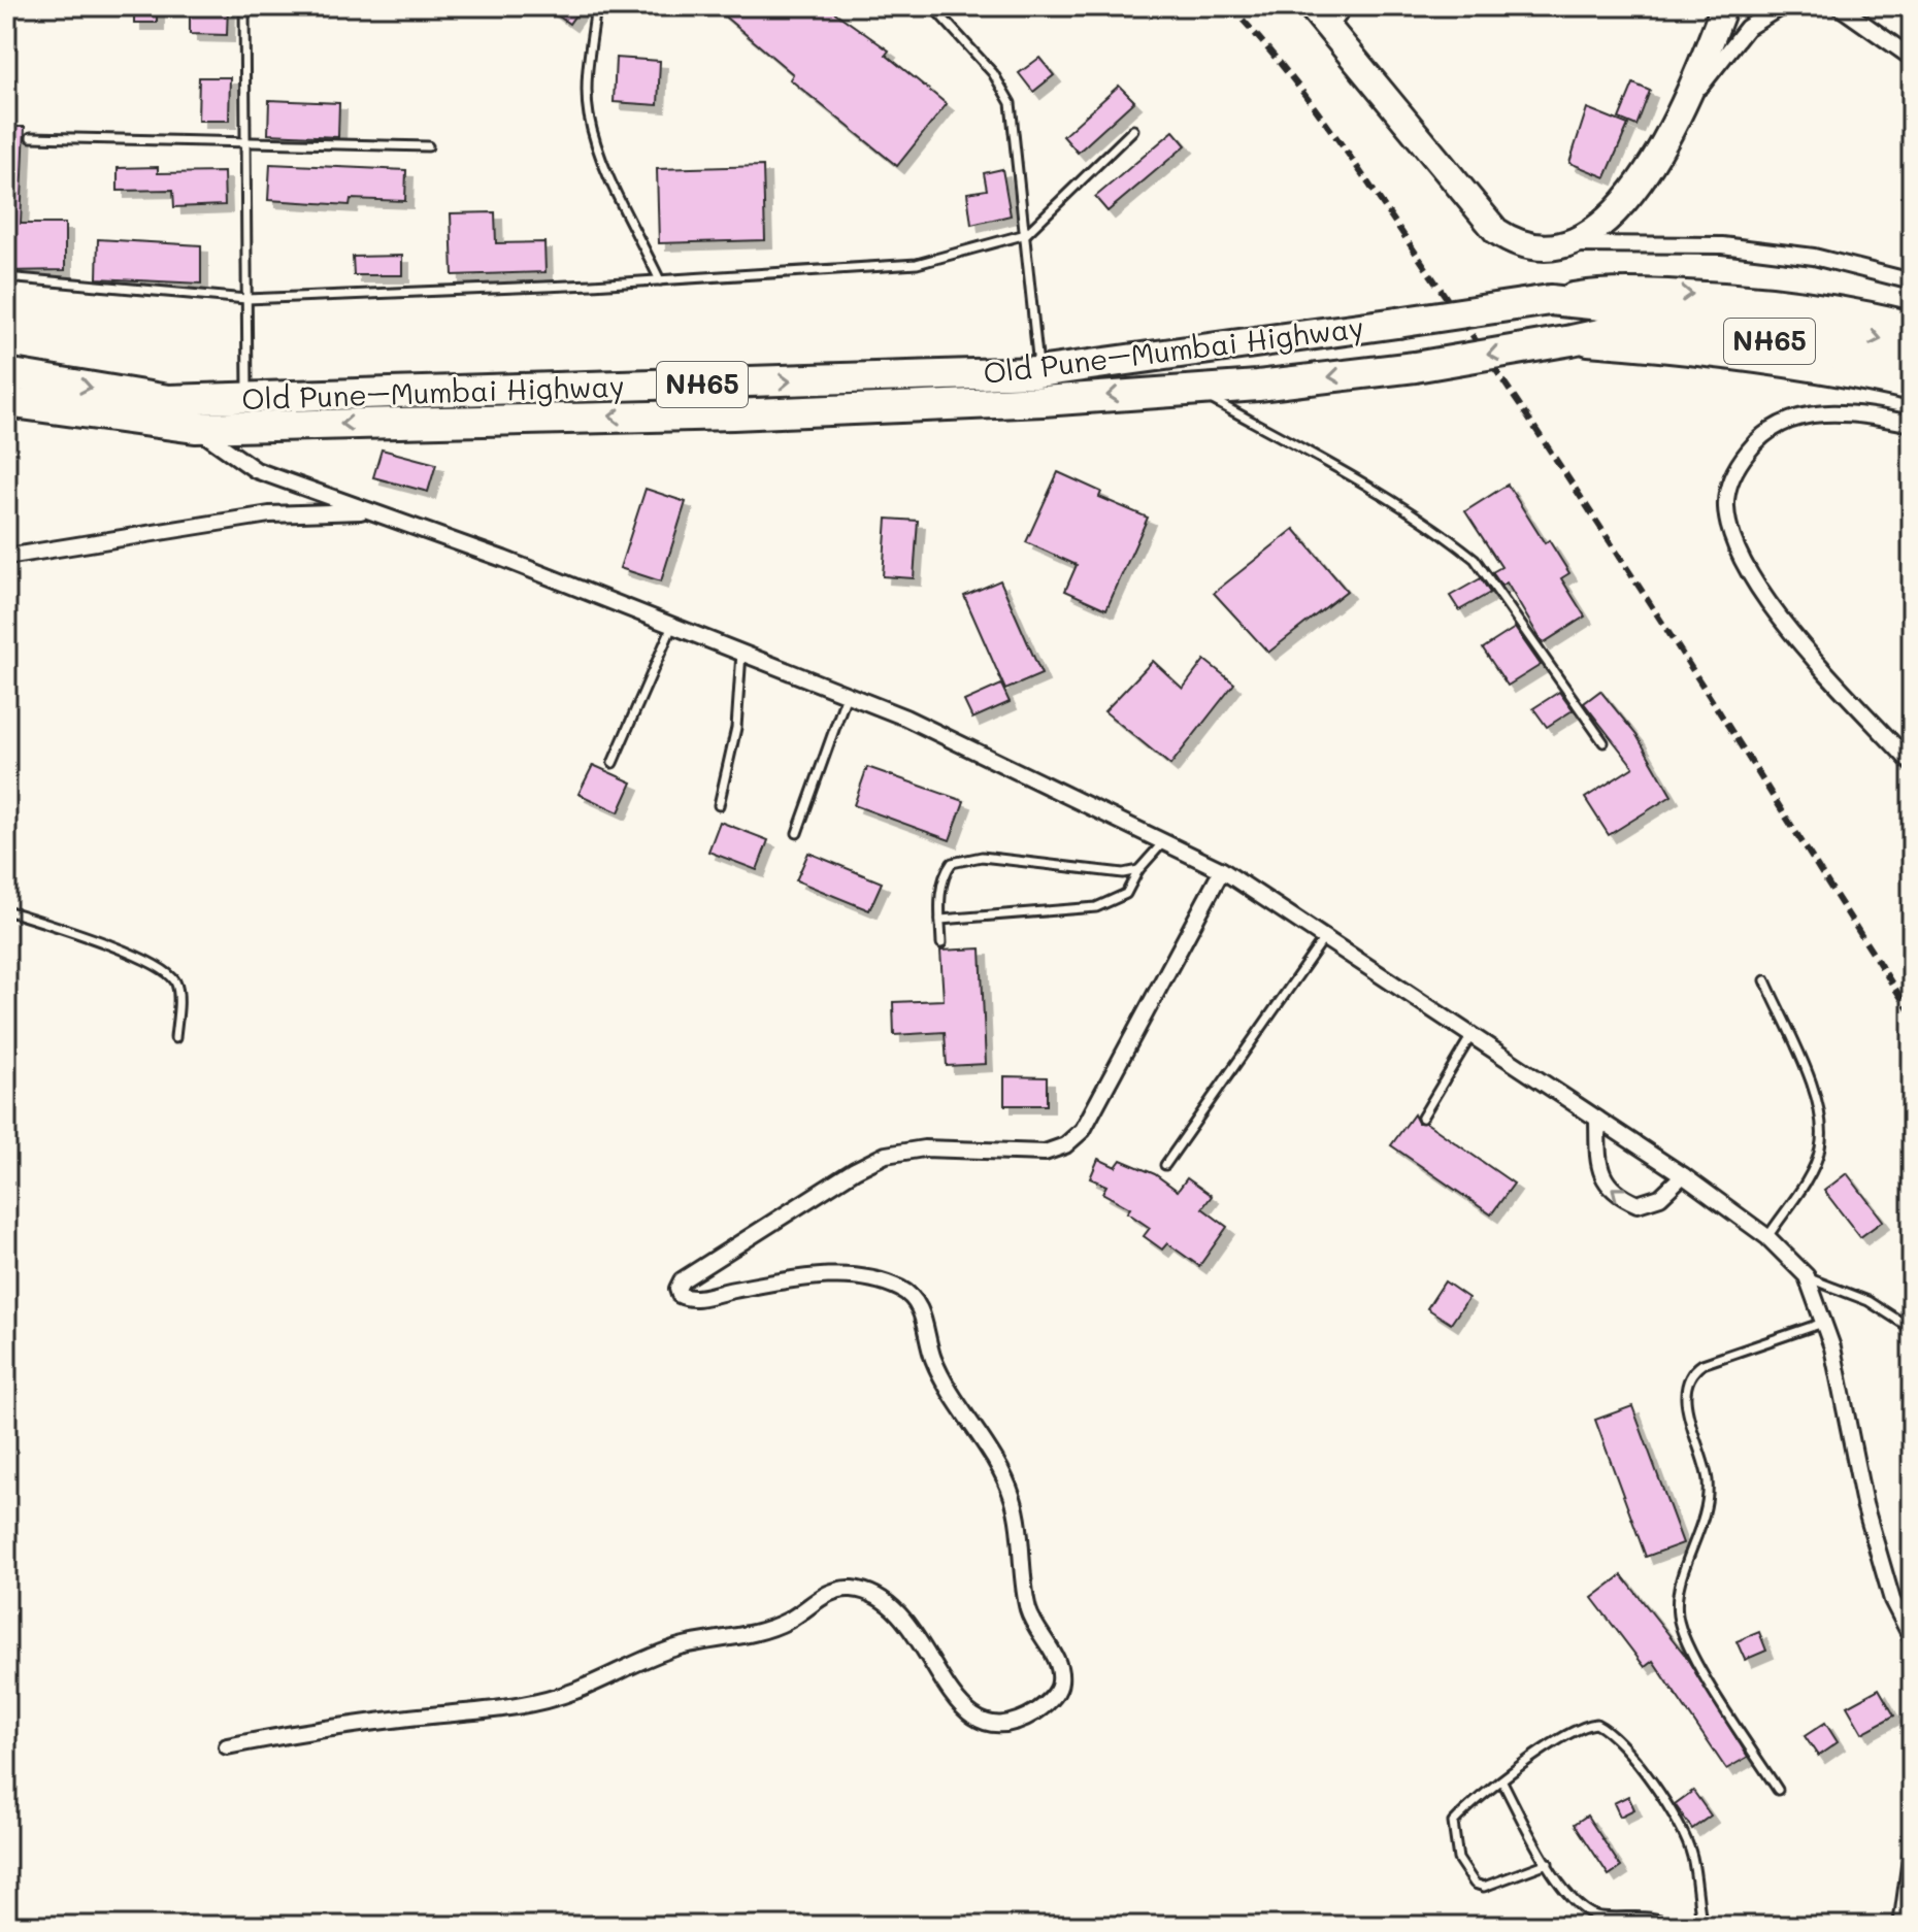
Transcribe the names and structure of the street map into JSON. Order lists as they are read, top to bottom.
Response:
{
  "streets": {
    "highway": ["NH65", "Old Pune–Mumbai Highway"]
  },
  "crossings": [
    ["NH65", "Old Pune–Mumbai Highway"]
  ]
}
